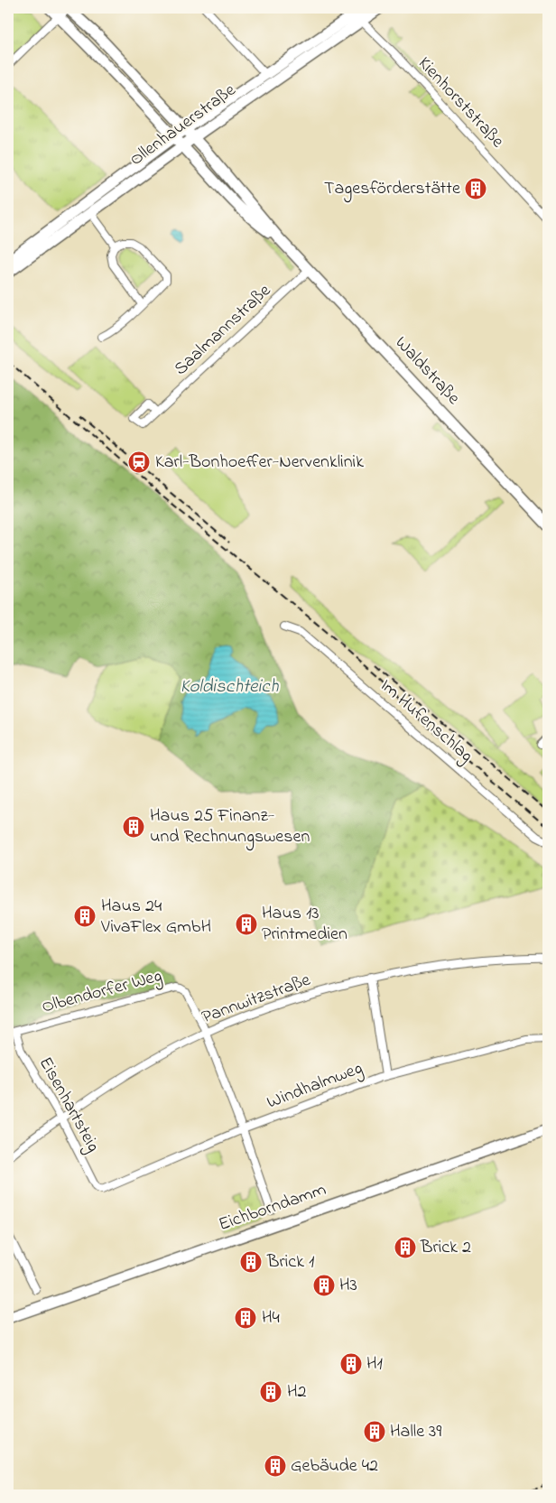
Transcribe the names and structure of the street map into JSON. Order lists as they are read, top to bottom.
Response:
{
  "streets": {
    "main road": ["Ollenhauerstraße", "Waldstraße", "Eichborndamm"],
    "street": [
      "Kienhorststraße",
      "Saalmannstraße",
      "Im Hufenschlag",
      "Olbendorfer Weg",
      "Pannwitzstraße",
      "Windhalmweg",
      "Eisenhartsteig"
    ]
  },
  "crossings": [
    ["Kienhorststraße", "Ollenhauerstraße"],
    ["Ollenhauerstraße", "Waldstraße"],
    ["Saalmannstraße", "Waldstraße"],
    ["Olbendorfer Weg", "Pannwitzstraße"],
    ["Olbendorfer Weg", "Windhalmweg"],
    ["Olbendorfer Weg", "Eisenhartsteig"],
    ["Pannwitzstraße", "Eisenhartsteig"],
    ["Windhalmweg", "Eisenhartsteig"]
  ],
  "water": ["Koldischteich"],
  "places": {
    "building": [
      "Tagesförderstätte",
      "Haus 25 Finanz- und Rechnungswesen",
      "Haus 24 VivaFlex GmbH",
      "Haus 13 Printmedien",
      "Brick 2",
      "Brick 1",
      "H3",
      "H4",
      "H1",
      "H2",
      "Halle 39",
      "Gebäude 42"
    ],
    "station": ["Karl-Bonhoeffer-Nervenklinik"]
  }
}
